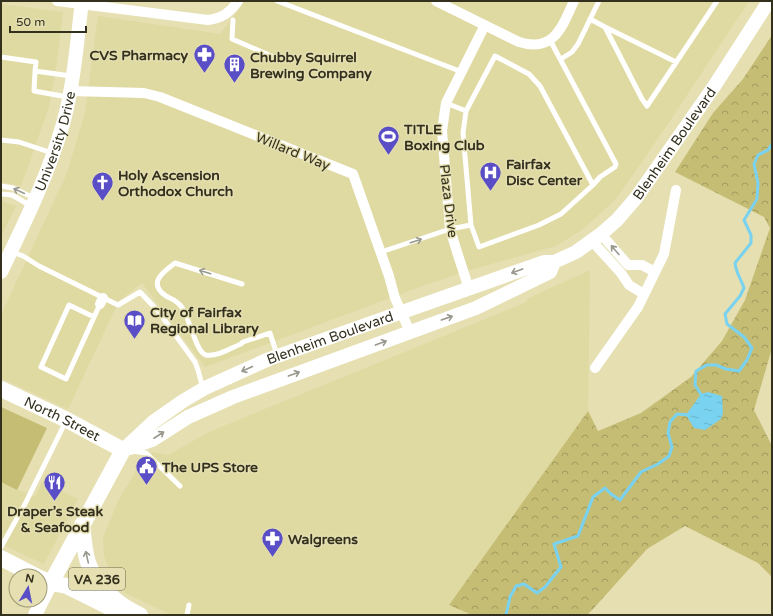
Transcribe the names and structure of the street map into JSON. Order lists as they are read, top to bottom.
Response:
{
  "streets": {
    "main road": [
      "University Drive",
      "Blenheim Boulevard",
      "North Street",
      "VA 236"
    ],
    "street": ["Willard Way", "Plaza Drive"]
  },
  "crossings": [
    ["University Drive", "Willard Way"],
    ["Blenheim Boulevard", "Willard Way"],
    ["Blenheim Boulevard", "Plaza Drive"],
    ["Blenheim Boulevard", "North Street"],
    ["Blenheim Boulevard", "VA 236"]
  ],
  "places": {
    "pharmacy": ["CVS Pharmacy", "Walgreens"],
    "building": ["Chubby Squirrel Brewing Company"],
    "sports": ["TITLE Boxing Club"],
    "hospital": ["Fairfax Disc Center"],
    "church": ["Holy Ascension Orthodox Church"],
    "library": ["City of Fairfax Regional Library"],
    "public building": ["The UPS Store"],
    "restaurant": ["Draper’s Steak & Seafood"]
  },
  "scale_bar": "50 m",
  "north": "top"
}
